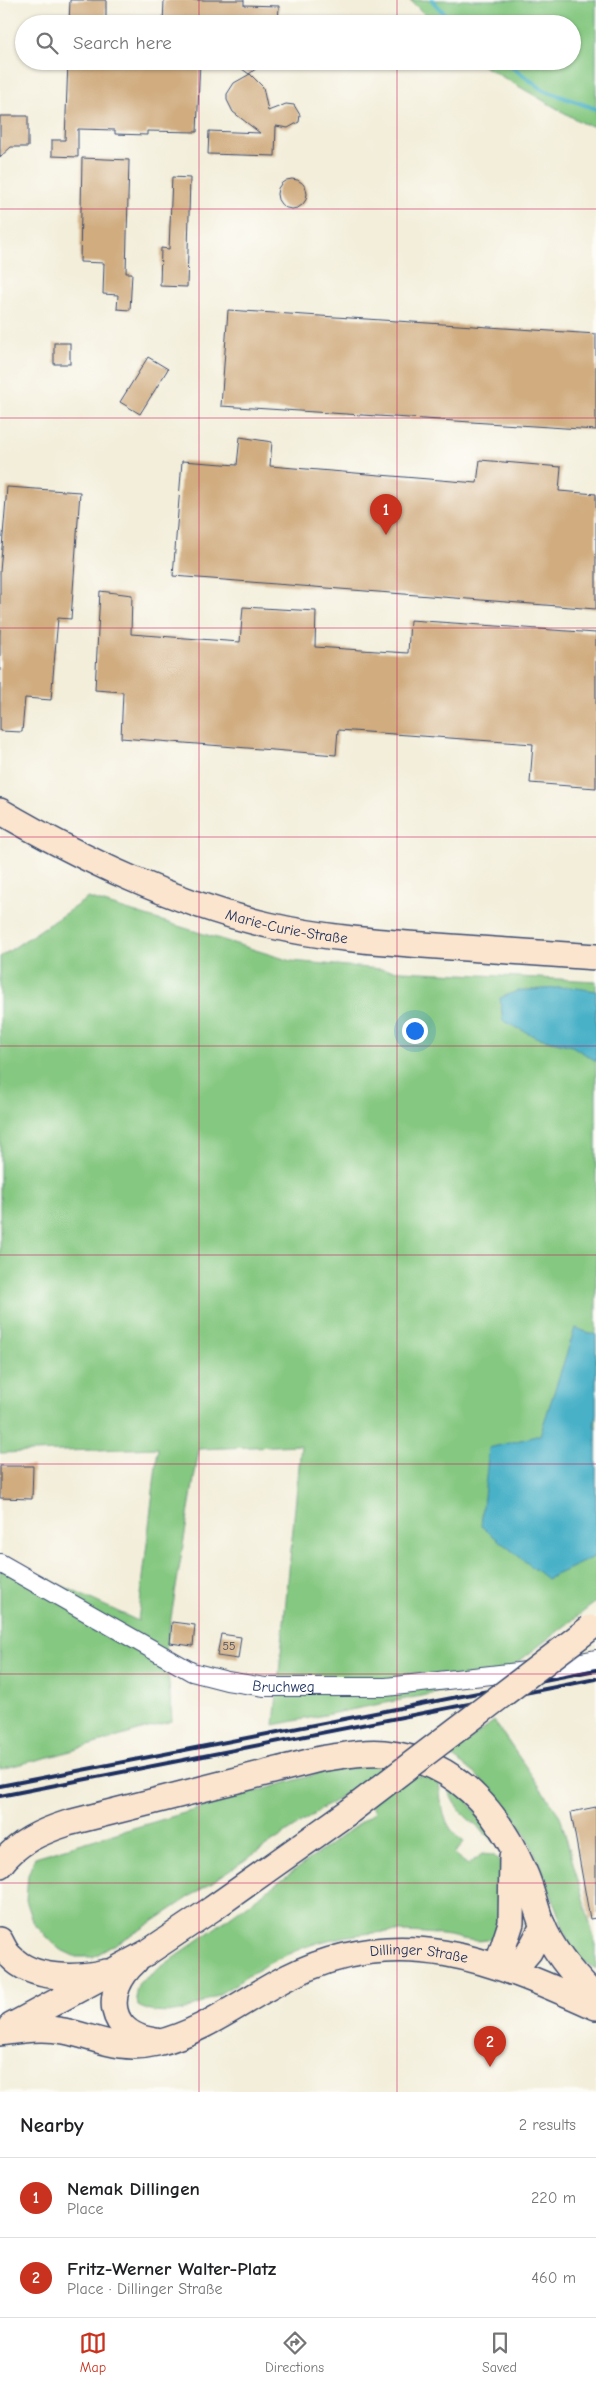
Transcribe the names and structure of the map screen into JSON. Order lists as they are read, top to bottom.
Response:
{
  "streets": {
    "main road": ["Marie-Curie-Straße", "Dillinger Straße"],
    "street": ["Bruchweg"]
  },
  "house_numbers": ["55"],
  "page": {
    "search": "Search here",
    "pins": ["1", "2"],
    "heading": ["Nearby", "2 results"],
    "list": [
      {
        "mark": "1",
        "name": "Nemak Dillingen",
        "note": "Place",
        "value": "220 m"
      },
      {
        "mark": "2",
        "name": "Fritz-Werner Walter-Platz",
        "note": "Place · Dillinger Straße",
        "value": "460 m"
      }
    ],
    "nav": ["Map", "Directions", "Saved"]
  }
}
